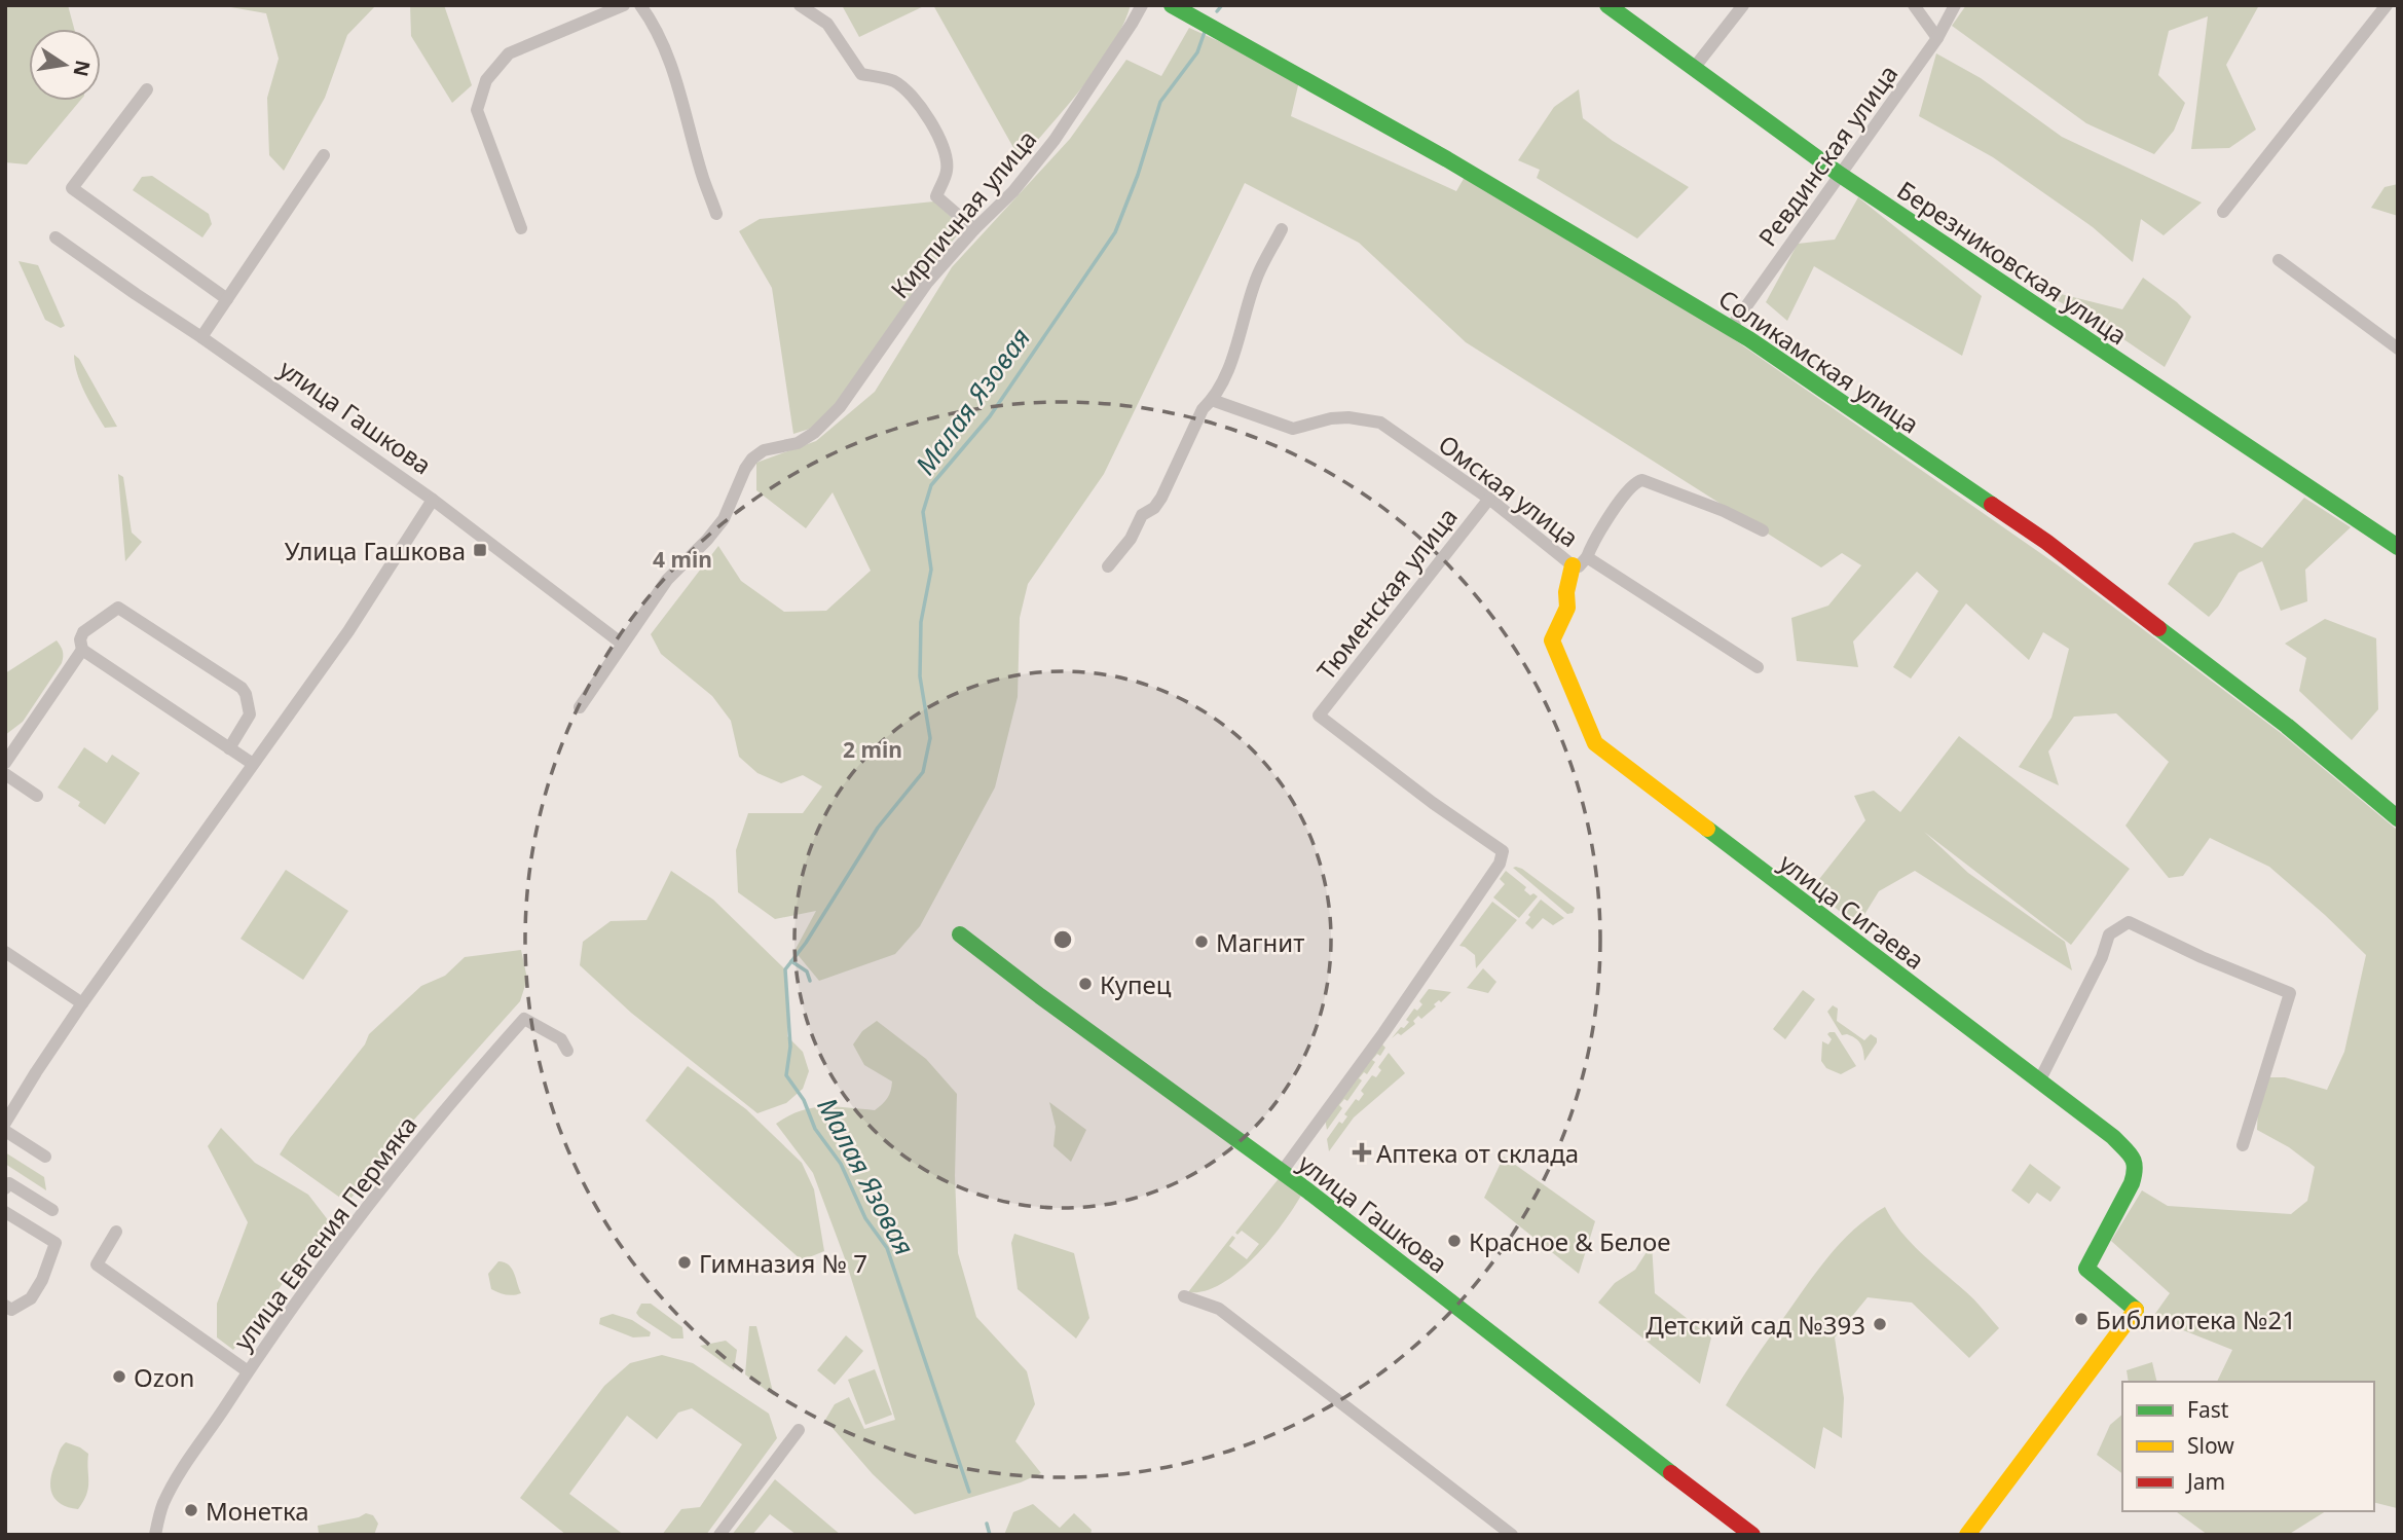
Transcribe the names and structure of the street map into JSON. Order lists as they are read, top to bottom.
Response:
{
  "streets": {
    "street": [
      "Ревдинская улица",
      "Кирпичная улица",
      "Березниковская улица",
      "Соликамская улица",
      "улица Гашкова",
      "Омская улица",
      "Тюменская улица",
      "улица Сигаева",
      "улица Евгения Пермяка"
    ]
  },
  "crossings": [
    ["Ревдинская улица", "Березниковская улица"],
    ["Ревдинская улица", "Соликамская улица"],
    ["Кирпичная улица", "улица Гашкова"],
    ["улица Гашкова", "Тюменская улица"],
    ["Омская улица", "Тюменская улица"],
    ["Омская улица", "улица Сигаева"]
  ],
  "water": ["Малая Язовая"],
  "places": {
    "transit": ["Улица Гашкова"],
    "other": [
      "Магнит",
      "Купец",
      "Красное & Белое",
      "Гимназия № 7",
      "Библиотека №21",
      "Детский сад №393",
      "Ozon",
      "Монетка"
    ],
    "health": ["Аптека от склада"]
  },
  "legend": ["Fast", "Slow", "Jam"],
  "north": "right",
  "rings": ["4 min", "2 min"]
}
